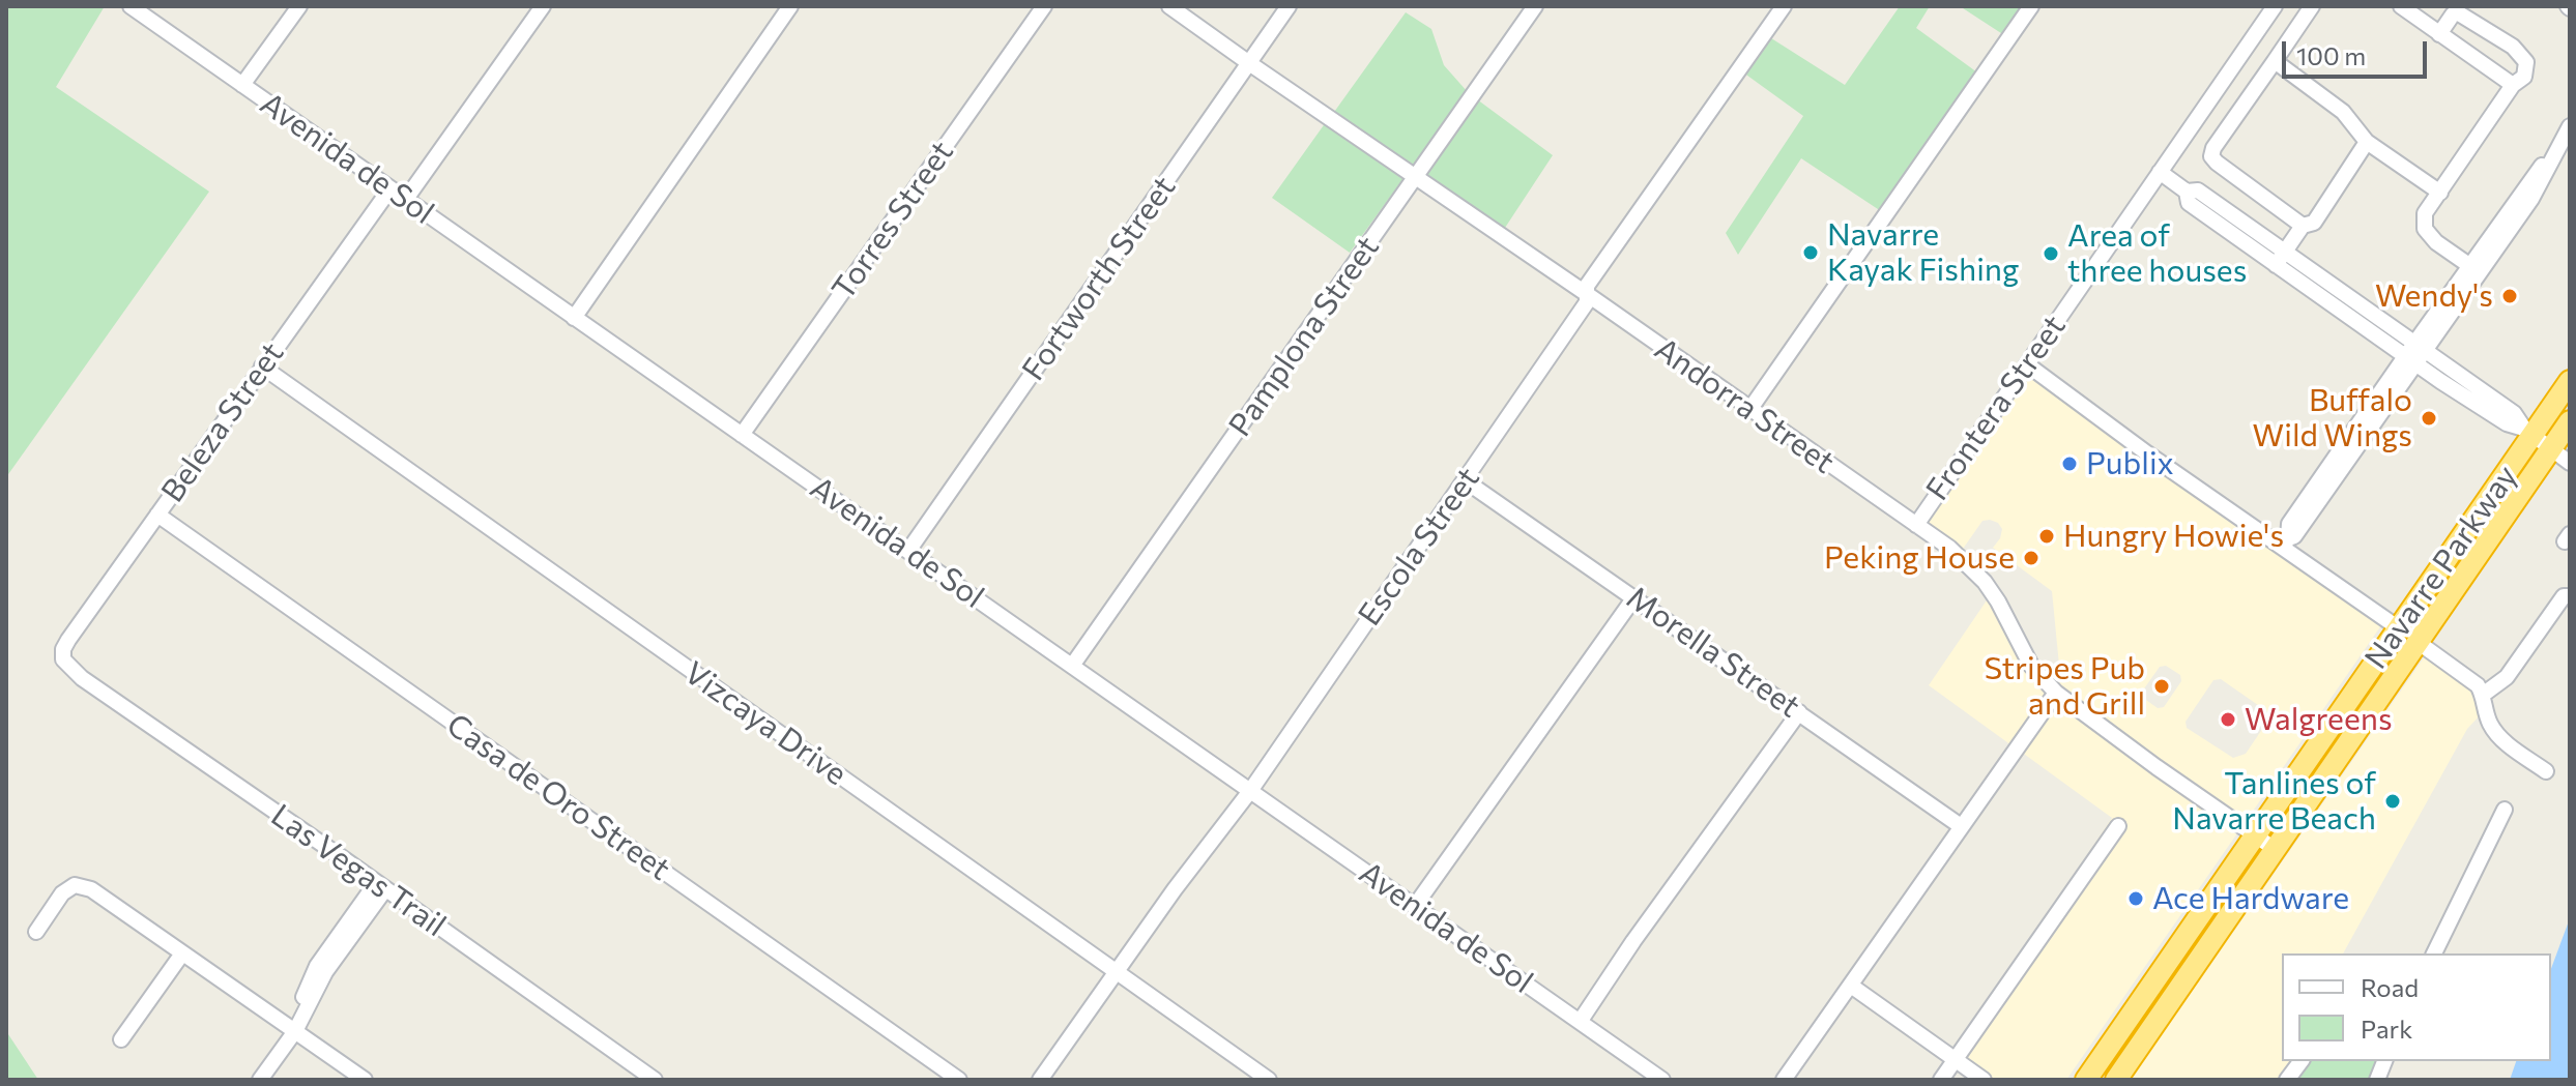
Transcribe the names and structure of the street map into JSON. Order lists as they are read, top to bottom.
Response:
{
  "streets": {
    "highway": ["Navarre Parkway"],
    "street": [
      "Avenida de Sol",
      "Torres Street",
      "Fortworth Street",
      "Pamplona Street",
      "Andorra Street",
      "Frontera Street",
      "Beleza Street",
      "Escola Street",
      "Morella Street",
      "Vizcaya Drive",
      "Casa de Oro Street",
      "Las Vegas Trail"
    ]
  },
  "crossings": [
    ["Avenida de Sol", "Torres Street"],
    ["Avenida de Sol", "Fortworth Street"],
    ["Avenida de Sol", "Pamplona Street"],
    ["Avenida de Sol", "Beleza Street"],
    ["Avenida de Sol", "Escola Street"],
    ["Fortworth Street", "Andorra Street"],
    ["Pamplona Street", "Andorra Street"],
    ["Andorra Street", "Frontera Street"],
    ["Andorra Street", "Escola Street"],
    ["Andorra Street", "Navarre Parkway"],
    ["Beleza Street", "Vizcaya Drive"],
    ["Beleza Street", "Casa de Oro Street"],
    ["Beleza Street", "Las Vegas Trail"],
    ["Escola Street", "Morella Street"],
    ["Escola Street", "Vizcaya Drive"]
  ],
  "places": [
    "Navarre Kayak Fishing",
    "Area of three houses",
    "Wendy's",
    "Buffalo Wild Wings",
    "Publix",
    "Hungry Howie's",
    "Peking House",
    "Stripes Pub and Grill",
    "Walgreens",
    "Tanlines of Navarre Beach",
    "Ace Hardware"
  ],
  "legend": ["Road", "Park"],
  "scale_bar": "100 m"
}
